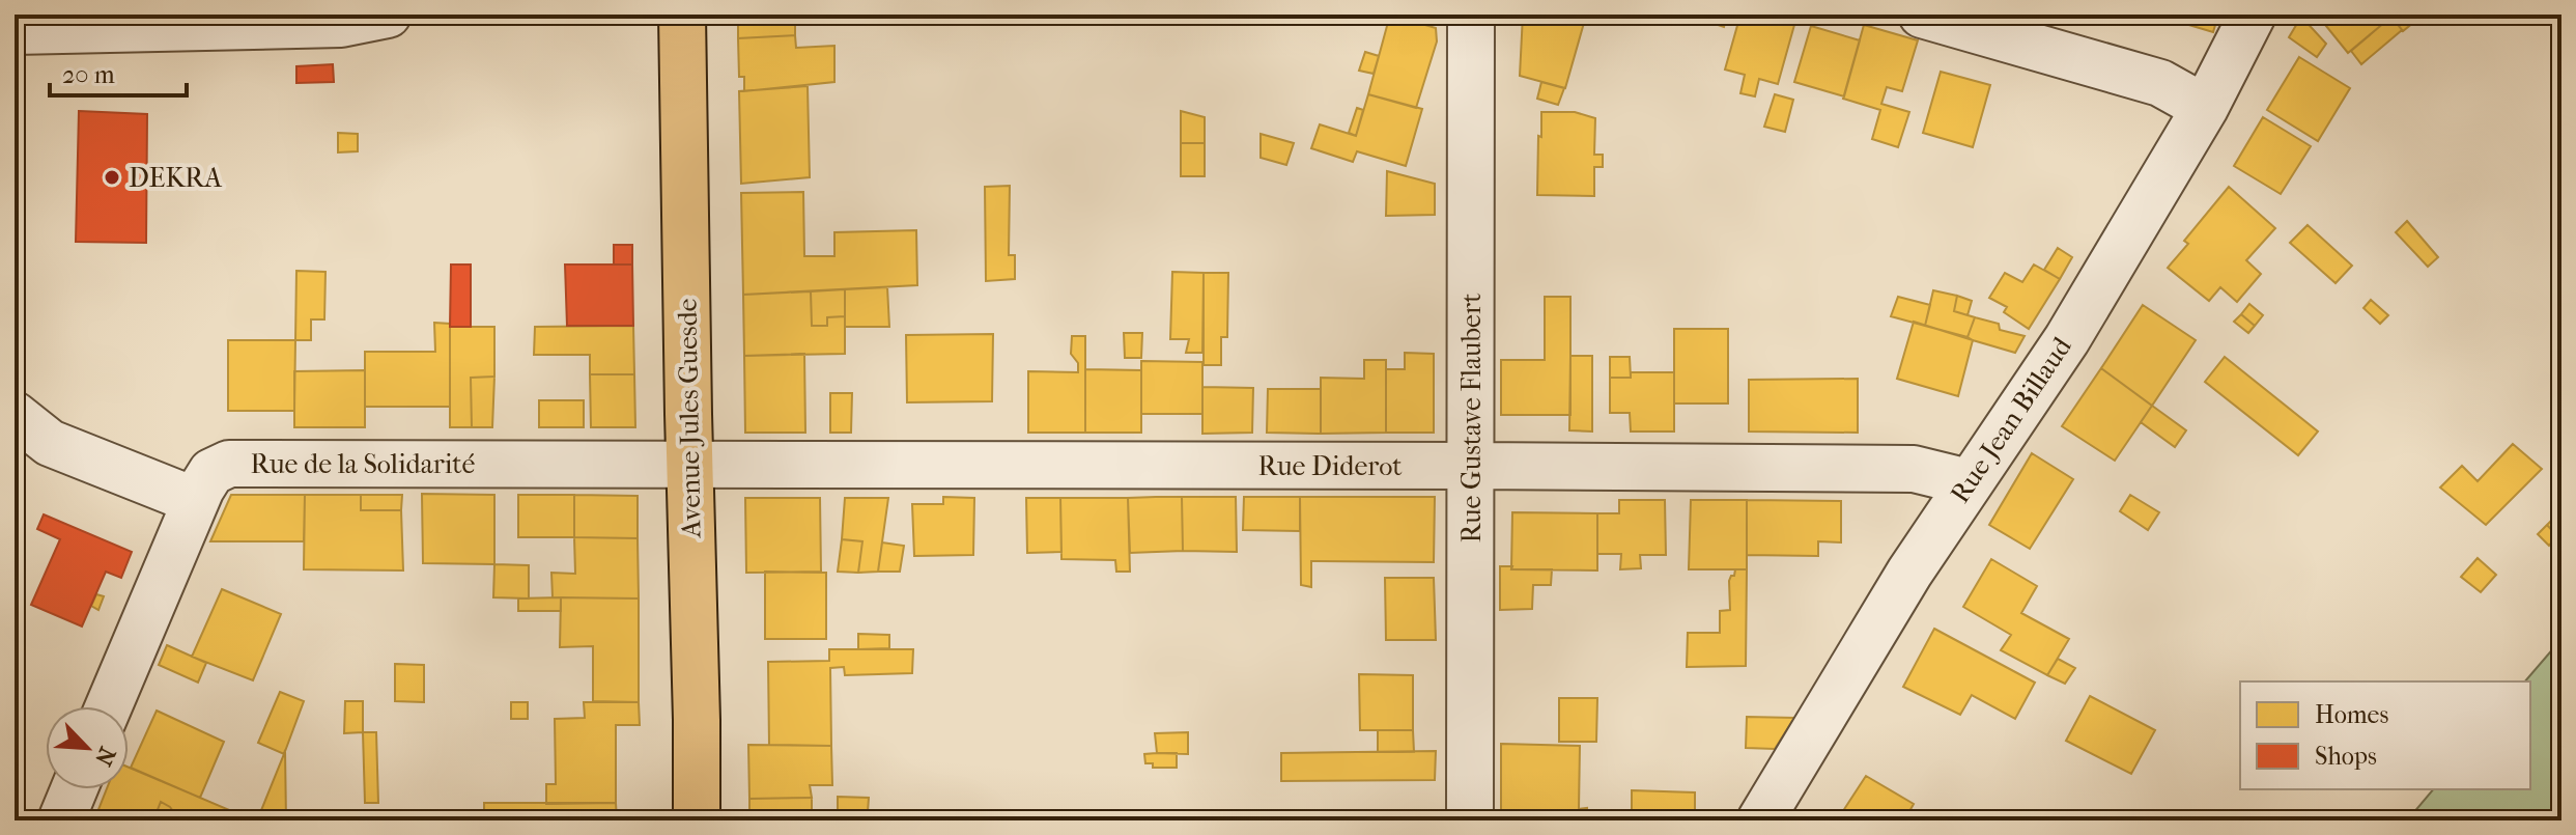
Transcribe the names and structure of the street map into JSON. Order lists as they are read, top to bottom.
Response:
{
  "streets": {
    "main road": ["Avenue Jules Guesde"],
    "street": [
      "Rue Gustave Flaubert",
      "Rue Jean Billaud",
      "Rue de la Solidarité",
      "Rue Diderot"
    ]
  },
  "crossings": [
    ["Avenue Jules Guesde", "Rue de la Solidarité"],
    ["Avenue Jules Guesde", "Rue Diderot"],
    ["Rue Gustave Flaubert", "Rue Diderot"],
    ["Rue Jean Billaud", "Rue Diderot"],
    ["Rue de la Solidarité", "Rue Diderot"]
  ],
  "places": ["DEKRA"],
  "legend": ["Homes", "Shops"],
  "scale_bar": "20 m",
  "north": "bottom right"
}
